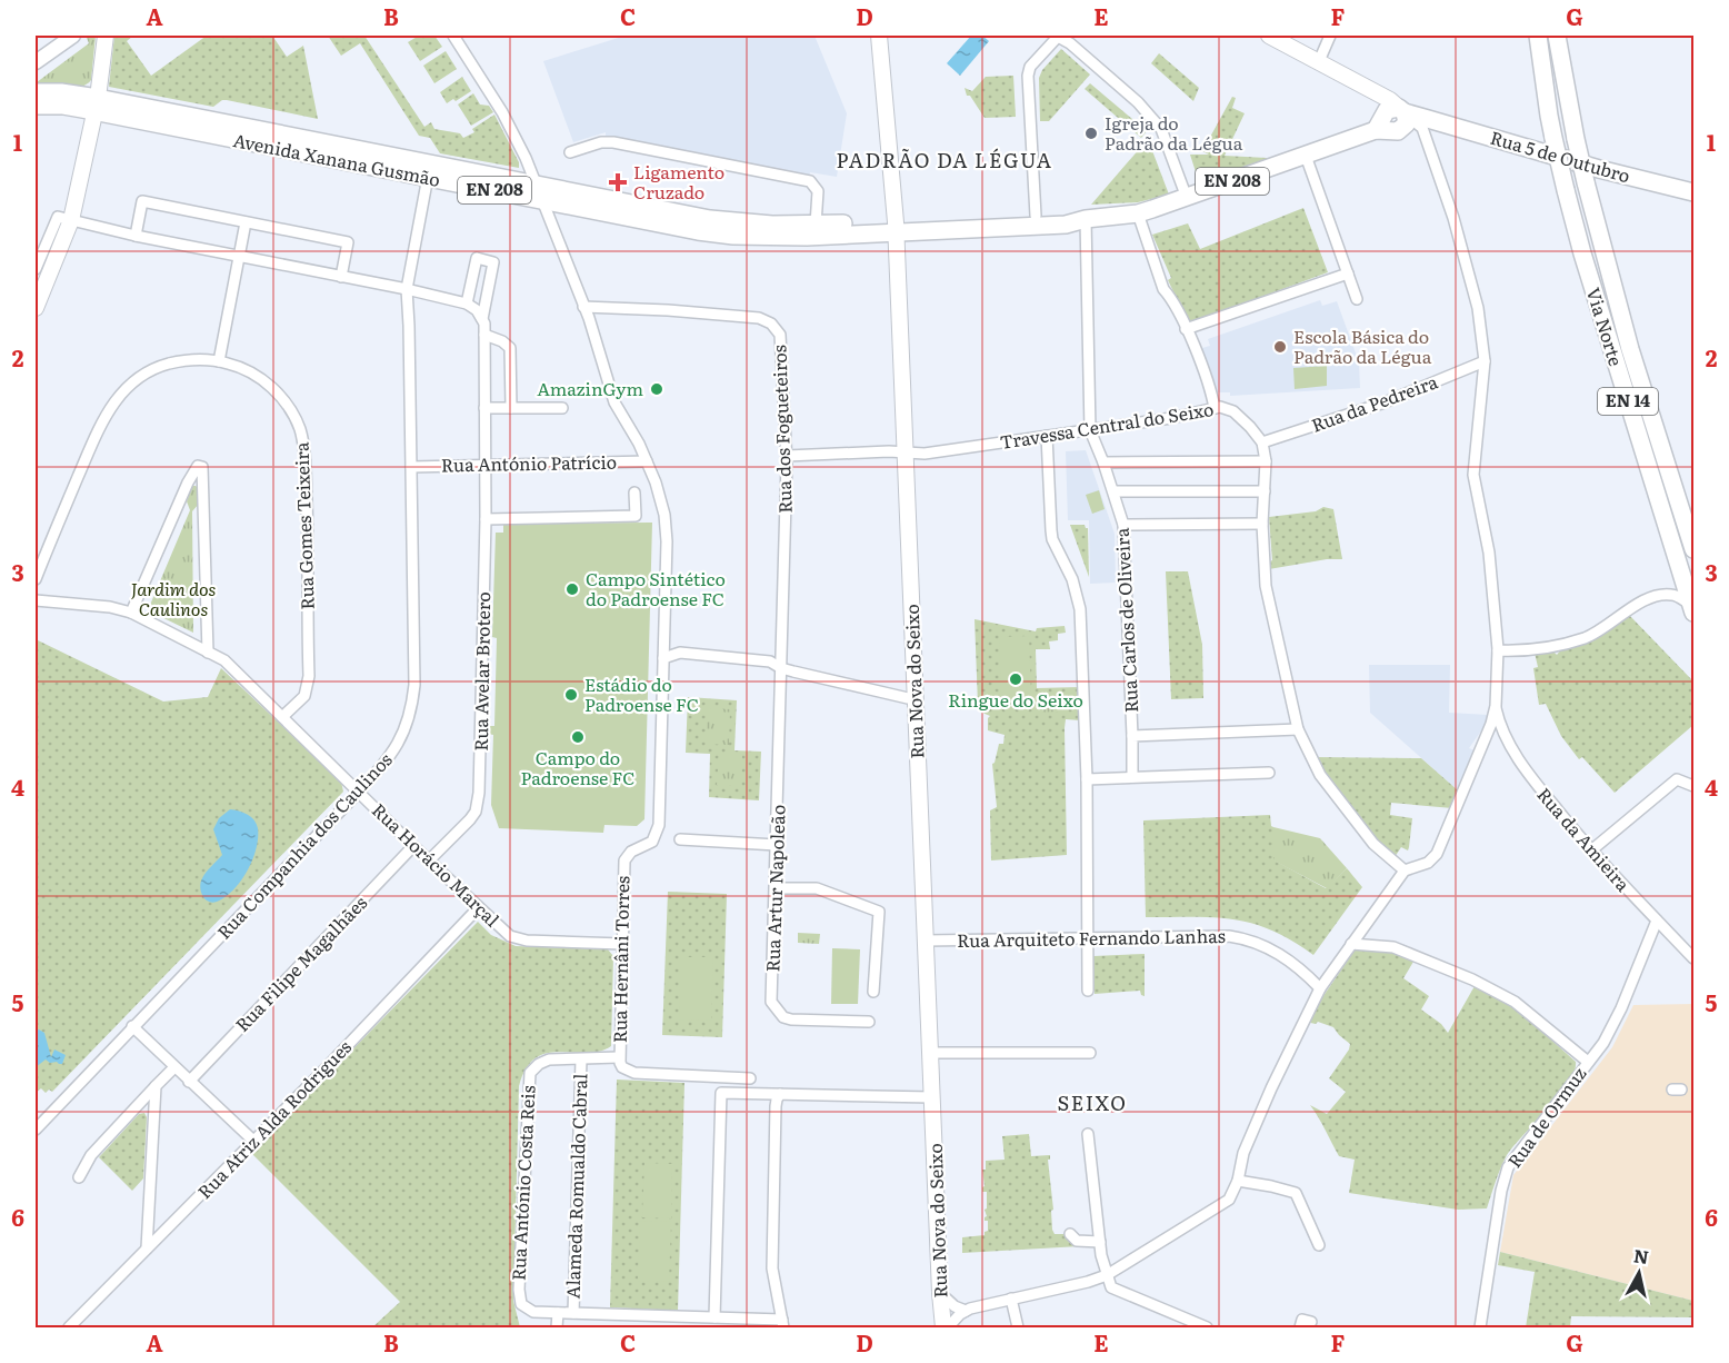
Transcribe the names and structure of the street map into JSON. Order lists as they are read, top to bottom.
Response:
{
  "streets": {
    "main road": [
      "Rua 5 de Outubro",
      "Avenida Xanana Gusmão",
      "EN 208",
      "Via Norte",
      "EN 14",
      "Rua Nova do Seixo"
    ],
    "street": [
      "Rua da Pedreira",
      "Travessa Central do Seixo",
      "Rua dos Fogueteiros",
      "Rua António Patrício",
      "Rua Gomes Teixeira",
      "Rua Carlos de Oliveira",
      "Rua Avelar Brotero",
      "Rua da Amieira",
      "Rua Companhia dos Caulinos",
      "Rua Horácio Marçal",
      "Rua Artur Napoleão",
      "Rua Arquiteto Fernando Lanhas",
      "Rua Hernâni Torres",
      "Rua Filipe Magalhães",
      "Rua de Ormuz",
      "Rua Atriz Alda Rodrigues",
      "Rua António Costa Reis",
      "Alameda Romualdo Cabral"
    ]
  },
  "crossings": [
    ["Rua 5 de Outubro", "EN 208"],
    ["Avenida Xanana Gusmão", "EN 208"],
    ["Avenida Xanana Gusmão", "Rua Nova do Seixo"],
    ["Avenida Xanana Gusmão", "Rua Companhia dos Caulinos"],
    ["EN 208", "Rua Nova do Seixo"],
    ["Rua da Pedreira", "Travessa Central do Seixo"],
    ["Travessa Central do Seixo", "Rua dos Fogueteiros"],
    ["Travessa Central do Seixo", "Rua Carlos de Oliveira"],
    ["Travessa Central do Seixo", "Rua Nova do Seixo"],
    ["Rua dos Fogueteiros", "Rua Artur Napoleão"],
    ["Rua António Patrício", "Rua Avelar Brotero"],
    ["Rua António Patrício", "Rua Companhia dos Caulinos"],
    ["Rua Gomes Teixeira", "Rua Horácio Marçal"],
    ["Rua Avelar Brotero", "Rua Horácio Marçal"],
    ["Rua Nova do Seixo", "Rua Arquiteto Fernando Lanhas"],
    ["Rua da Amieira", "Rua de Ormuz"],
    ["Rua Companhia dos Caulinos", "Rua Horácio Marçal"],
    ["Rua Horácio Marçal", "Rua Hernâni Torres"],
    ["Rua Horácio Marçal", "Rua Filipe Magalhães"],
    ["Rua Horácio Marçal", "Rua Atriz Alda Rodrigues"],
    ["Rua Hernâni Torres", "Rua António Costa Reis"],
    ["Rua António Costa Reis", "Alameda Romualdo Cabral"]
  ],
  "districts": ["PADRÃO DA LÉGUA", "SEIXO"],
  "parks": ["Jardim dos Caulinos"],
  "places": {
    "other": [
      "Igreja do Padrão da Légua",
      "Escola Básica do Padrão da Légua",
      "AmazinGym",
      "Campo Sintético do Padroense FC",
      "Ringue do Seixo",
      "Estádio do Padroense FC",
      "Campo do Padroense FC"
    ],
    "health": ["Ligamento Cruzado"]
  },
  "north": "top",
  "grid": {
    "columns": [
      "A",
      "B",
      "C",
      "D",
      "E",
      "F",
      "G"
    ],
    "rows": [
      "1",
      "2",
      "3",
      "4",
      "5",
      "6"
    ]
  }
}
